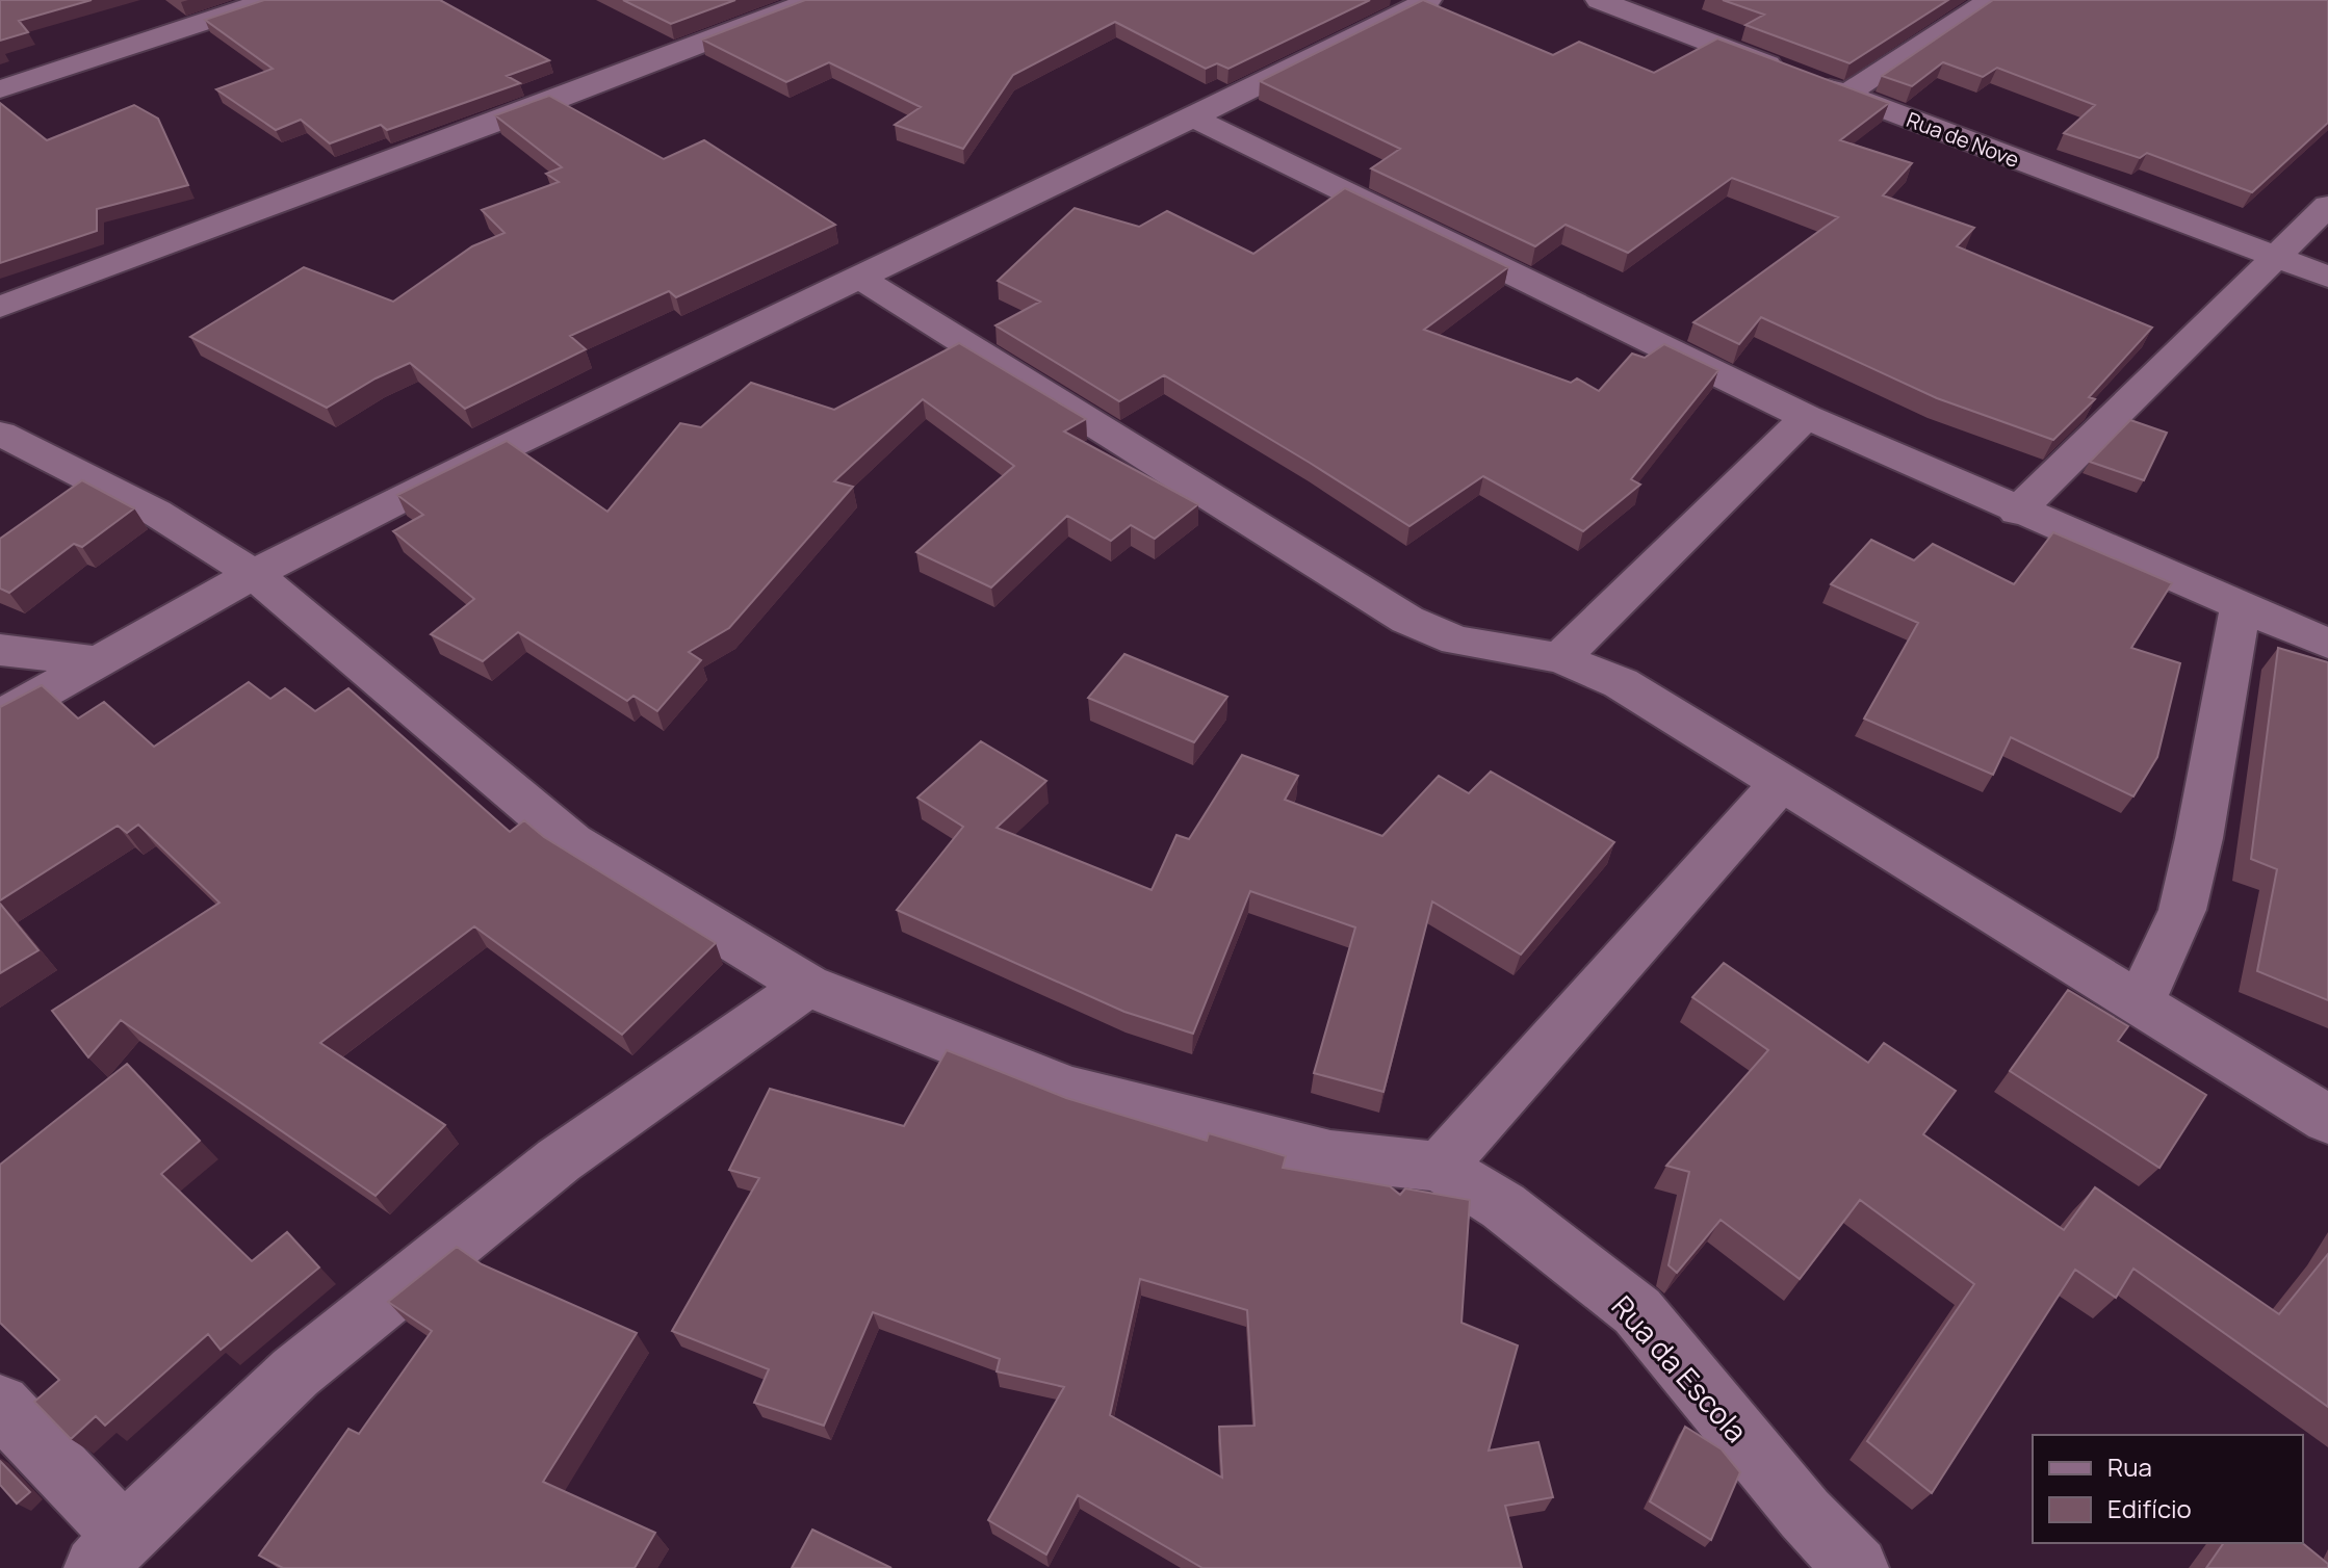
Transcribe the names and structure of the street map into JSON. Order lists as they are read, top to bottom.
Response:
{
  "streets": {
    "street": ["Rua de Nove", "Rua da Escola"]
  },
  "legend": ["Rua", "Edifício"]
}
